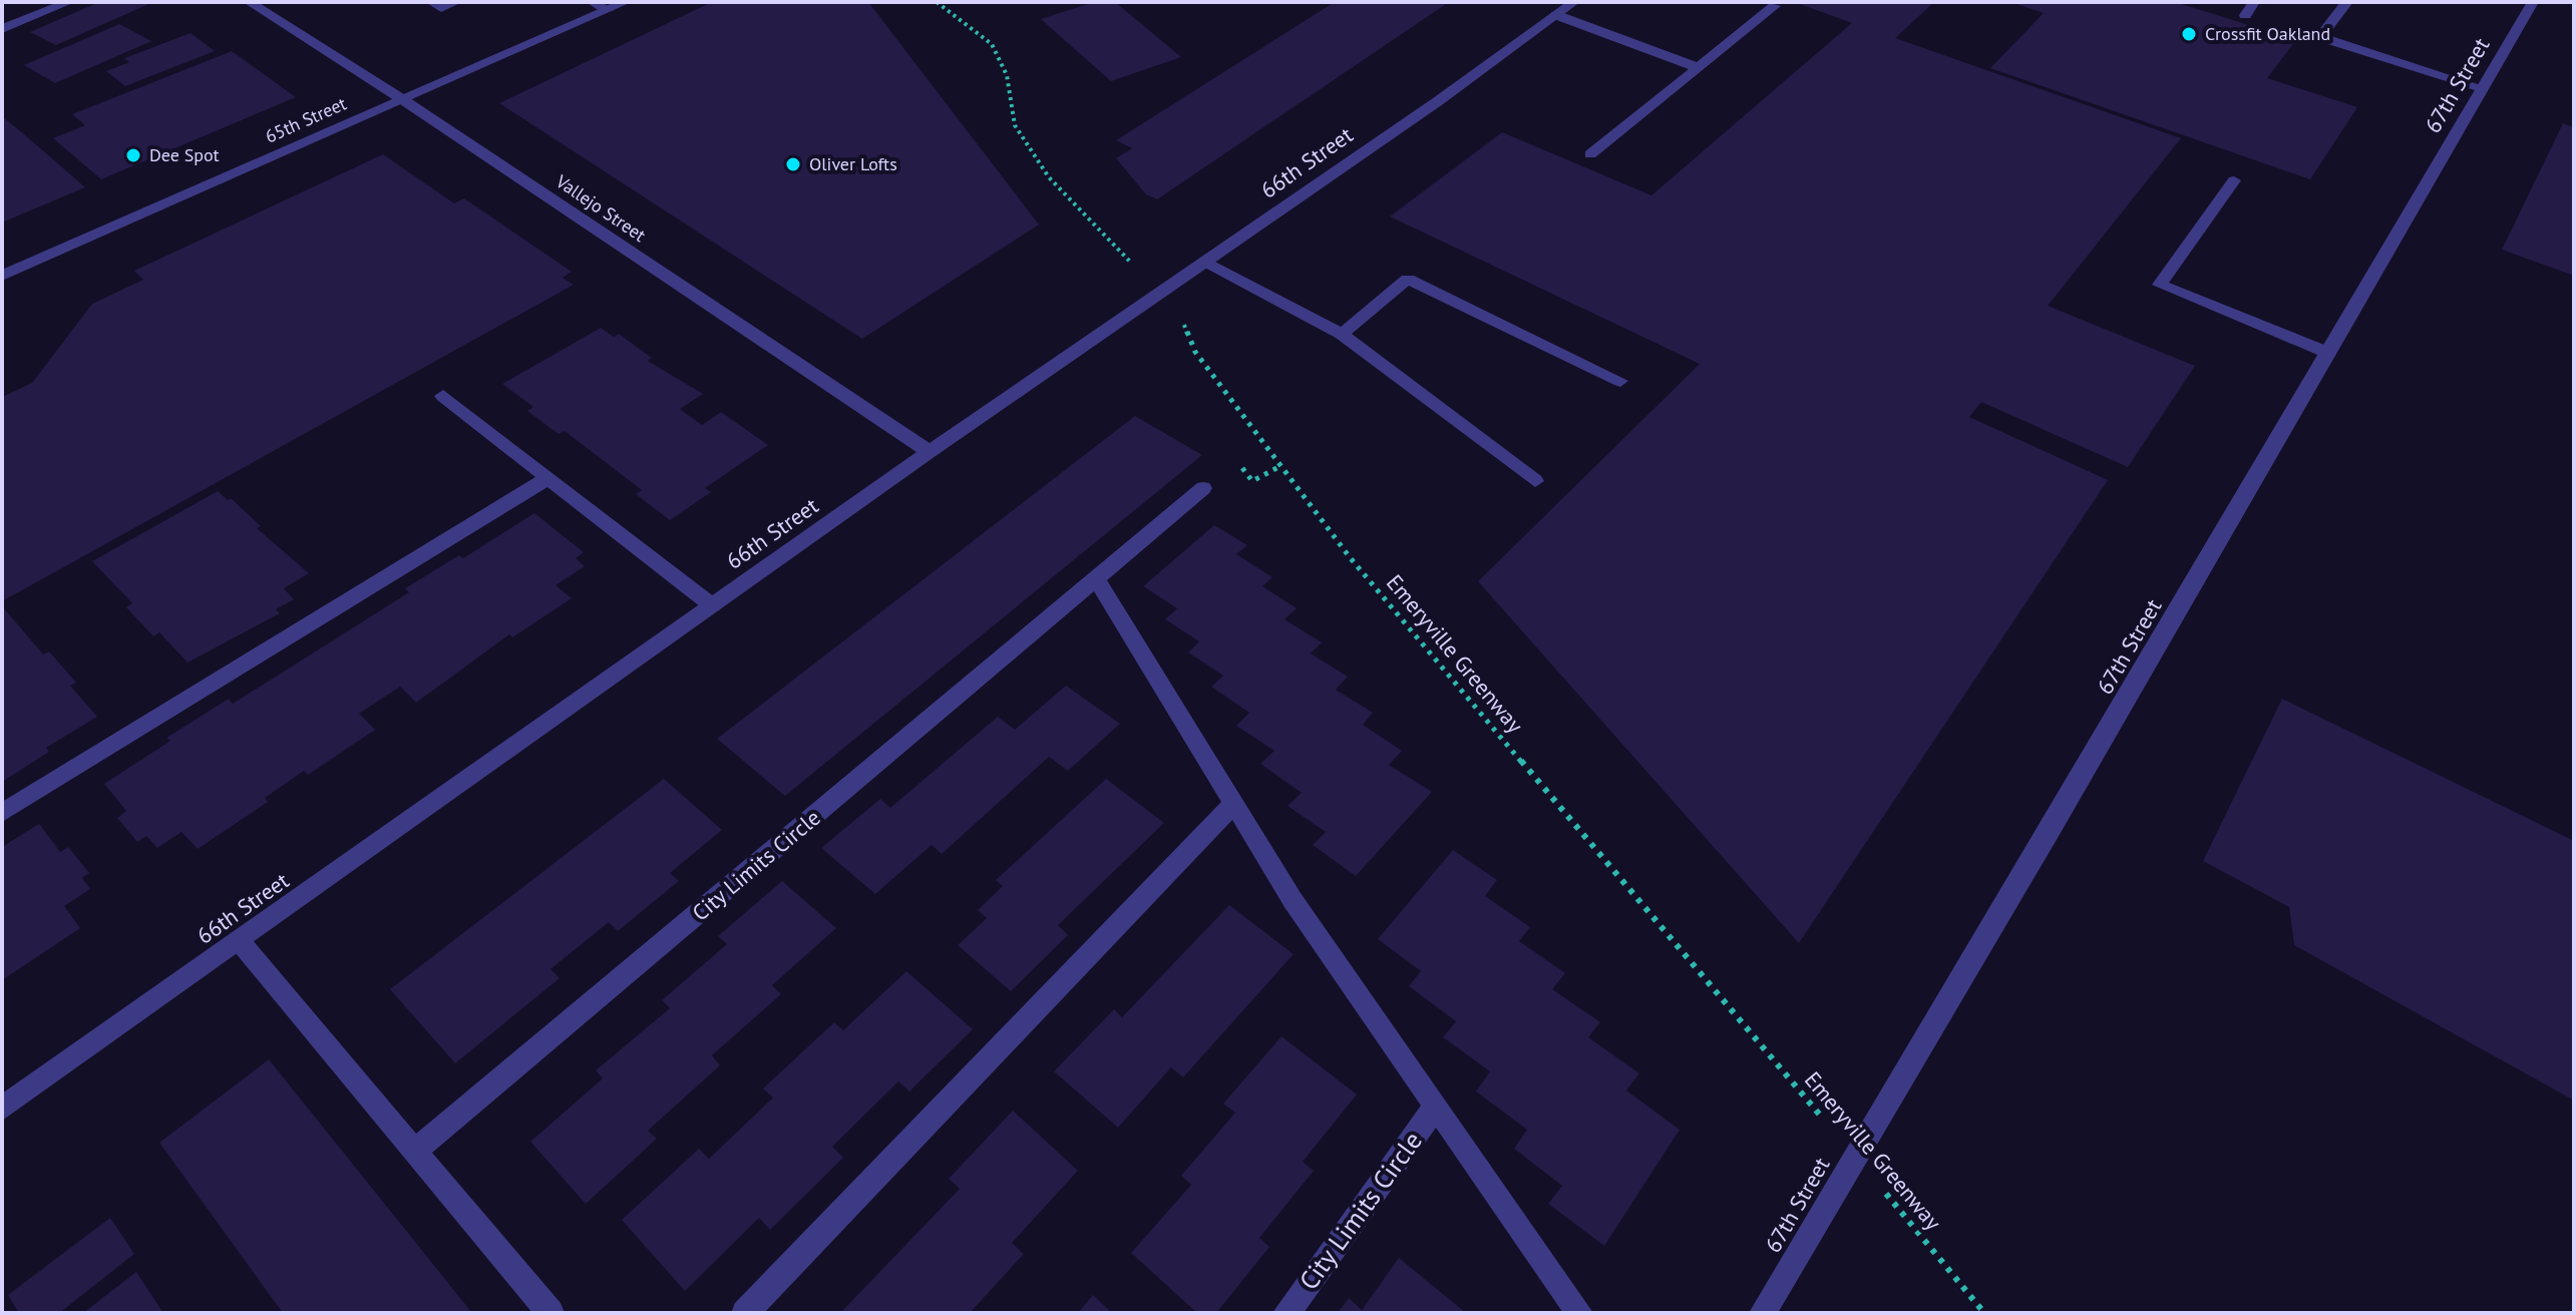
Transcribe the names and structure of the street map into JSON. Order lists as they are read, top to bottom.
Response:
{
  "streets": {
    "street": [
      "67th Street",
      "65th Street",
      "66th Street",
      "Vallejo Street",
      "City Limits Circle"
    ],
    "path": ["Emeryville Greenway"]
  },
  "crossings": [
    ["67th Street", "Emeryville Greenway"],
    ["65th Street", "Vallejo Street"],
    ["66th Street", "Vallejo Street"],
    ["66th Street", "Emeryville Greenway"]
  ],
  "places": ["Crossfit Oakland", "Dee Spot", "Oliver Lofts"]
}
